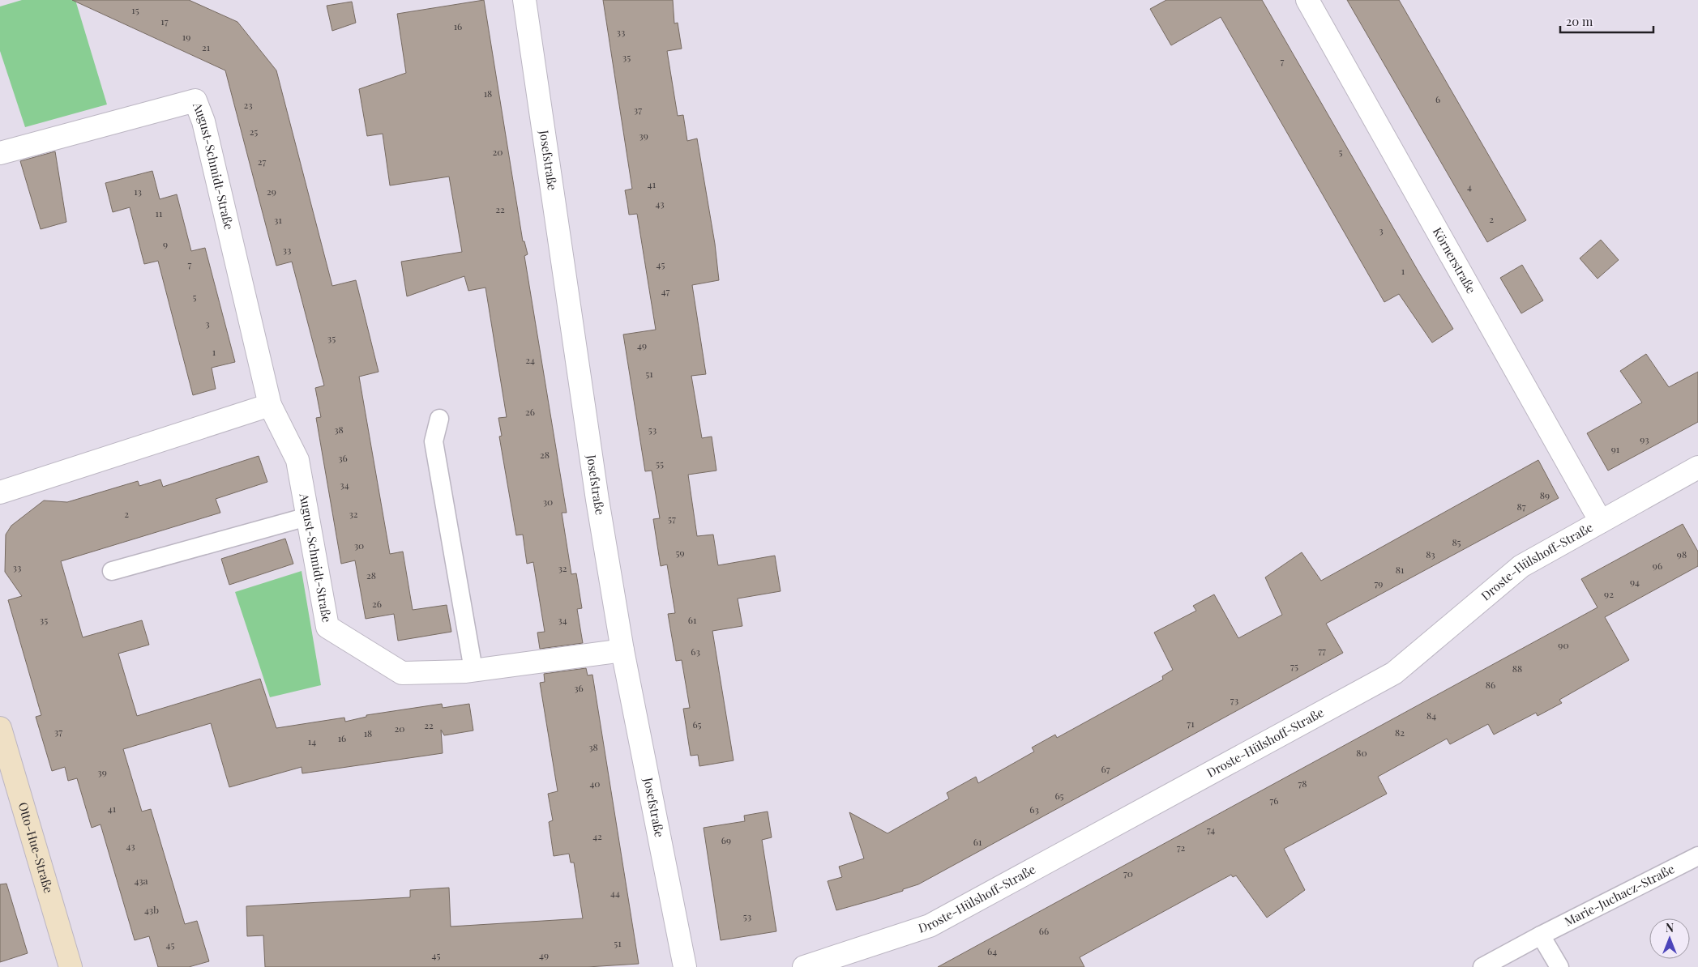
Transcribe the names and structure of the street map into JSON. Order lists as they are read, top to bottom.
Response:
{
  "streets": {
    "street": [
      "Josefstraße",
      "August-Schmidt-Straße",
      "Körnerstraße",
      "Droste-Hülshoff-Straße",
      "Otto-Hue-Straße"
    ],
    "lane": ["Marie-Juchacz-Straße"]
  },
  "crossings": [
    ["Josefstraße", "August-Schmidt-Straße"],
    ["Körnerstraße", "Droste-Hülshoff-Straße"]
  ],
  "house_numbers": [
    "15",
    "17",
    "16",
    "33",
    "19",
    "21",
    "35",
    "7",
    "18",
    "6",
    "23",
    "37",
    "25",
    "39",
    "20",
    "5",
    "27",
    "41",
    "4",
    "13",
    "29",
    "43",
    "22",
    "11",
    "2",
    "31",
    "3",
    "9",
    "33",
    "7",
    "45",
    "1",
    "47",
    "5",
    "3",
    "35",
    "49",
    "1",
    "24",
    "51",
    "26",
    "38",
    "53",
    "93",
    "91",
    "28",
    "36",
    "55",
    "34",
    "89",
    "30",
    "87",
    "2",
    "32",
    "57",
    "85",
    "30",
    "59",
    "83",
    "98",
    "96",
    "33",
    "32",
    "81",
    "28",
    "94",
    "79",
    "92",
    "26",
    "35",
    "34",
    "61",
    "90",
    "77",
    "63",
    "75",
    "88",
    "86",
    "36",
    "73",
    "84",
    "71",
    "65",
    "22",
    "20",
    "37",
    "82",
    "18",
    "16",
    "14",
    "38",
    "80",
    "67",
    "39",
    "40",
    "78",
    "65",
    "76",
    "41",
    "63",
    "74",
    "42",
    "69",
    "61",
    "43",
    "72",
    "70",
    "43a",
    "44",
    "43b",
    "53",
    "66",
    "51",
    "45",
    "64",
    "45",
    "49"
  ],
  "scale_bar": "20 m",
  "north": "top"
}
